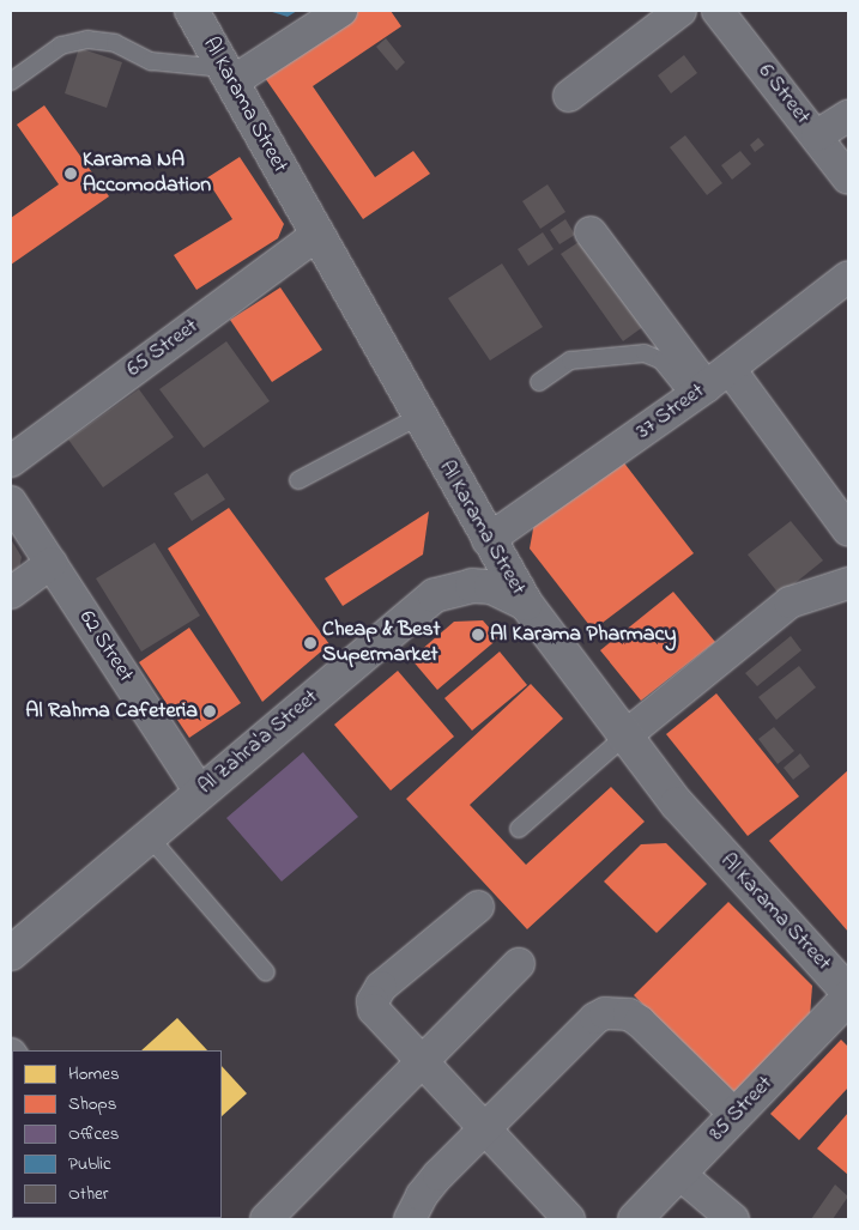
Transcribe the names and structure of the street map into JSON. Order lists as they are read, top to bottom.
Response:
{
  "streets": {
    "main road": ["Al Karama Street", "Al Zahra'a Street", "85 Street"],
    "street": [
      "6 Street",
      "65 Street",
      "37 Street",
      "62 Street"
    ]
  },
  "crossings": [
    ["Al Karama Street", "65 Street"],
    ["Al Karama Street", "37 Street"],
    ["Al Karama Street", "Al Zahra'a Street"],
    ["62 Street", "Al Zahra'a Street"]
  ],
  "places": [
    "Karama NA Accomodation",
    "Al Karama Pharmacy",
    "Cheap & Best Supermarket",
    "Al Rahma Cafeteria"
  ],
  "legend": [
    "Homes",
    "Shops",
    "Offices",
    "Public",
    "Other"
  ]
}
